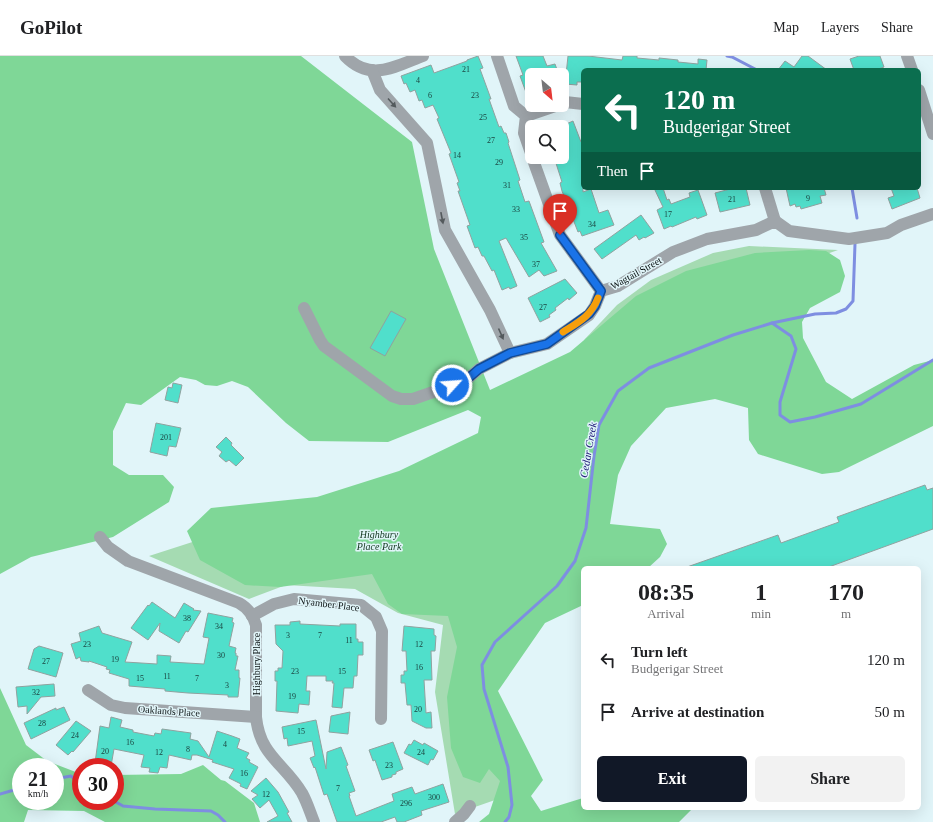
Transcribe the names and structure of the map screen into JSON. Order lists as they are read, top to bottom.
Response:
{
  "streets": {
    "street": [
      "Wagtail Street",
      "Nyamber Place",
      "Highbury Place",
      "Oaklands Place"
    ]
  },
  "crossings": [
    ["Nyamber Place", "Highbury Place"],
    ["Highbury Place", "Oaklands Place"]
  ],
  "water": ["Cedar Creek"],
  "parks": ["Highbury Place Park"],
  "house_numbers": [
    "21",
    "4",
    "6",
    "23",
    "25",
    "27",
    "14",
    "29",
    "31",
    "9",
    "21",
    "33",
    "17",
    "34",
    "35",
    "37",
    "27",
    "201",
    "38",
    "34",
    "3",
    "7",
    "11",
    "23",
    "12",
    "30",
    "19",
    "27",
    "16",
    "23",
    "15",
    "11",
    "15",
    "7",
    "3",
    "32",
    "19",
    "20",
    "28",
    "15",
    "24",
    "16",
    "4",
    "8",
    "20",
    "12",
    "24",
    "23",
    "16",
    "7",
    "12",
    "300",
    "296"
  ],
  "north": "bottom right",
  "page": {
    "header": "GoPilot",
    "nav": ["Map", "Layers", "Share"],
    "turn": ["120 m", "Budgerigar Street"],
    "then": "Then",
    "eta": [
      "08:35",
      "Arrival",
      "1",
      "min",
      "170",
      "m"
    ],
    "list": [
      {
        "name": "Turn left",
        "note": "Budgerigar Street",
        "value": "120 m"
      },
      {
        "name": "Arrive at destination",
        "value": "50 m"
      }
    ],
    "buttons": ["Exit", "Share"],
    "speed": "21 km/h",
    "limit": "30"
  }
}
